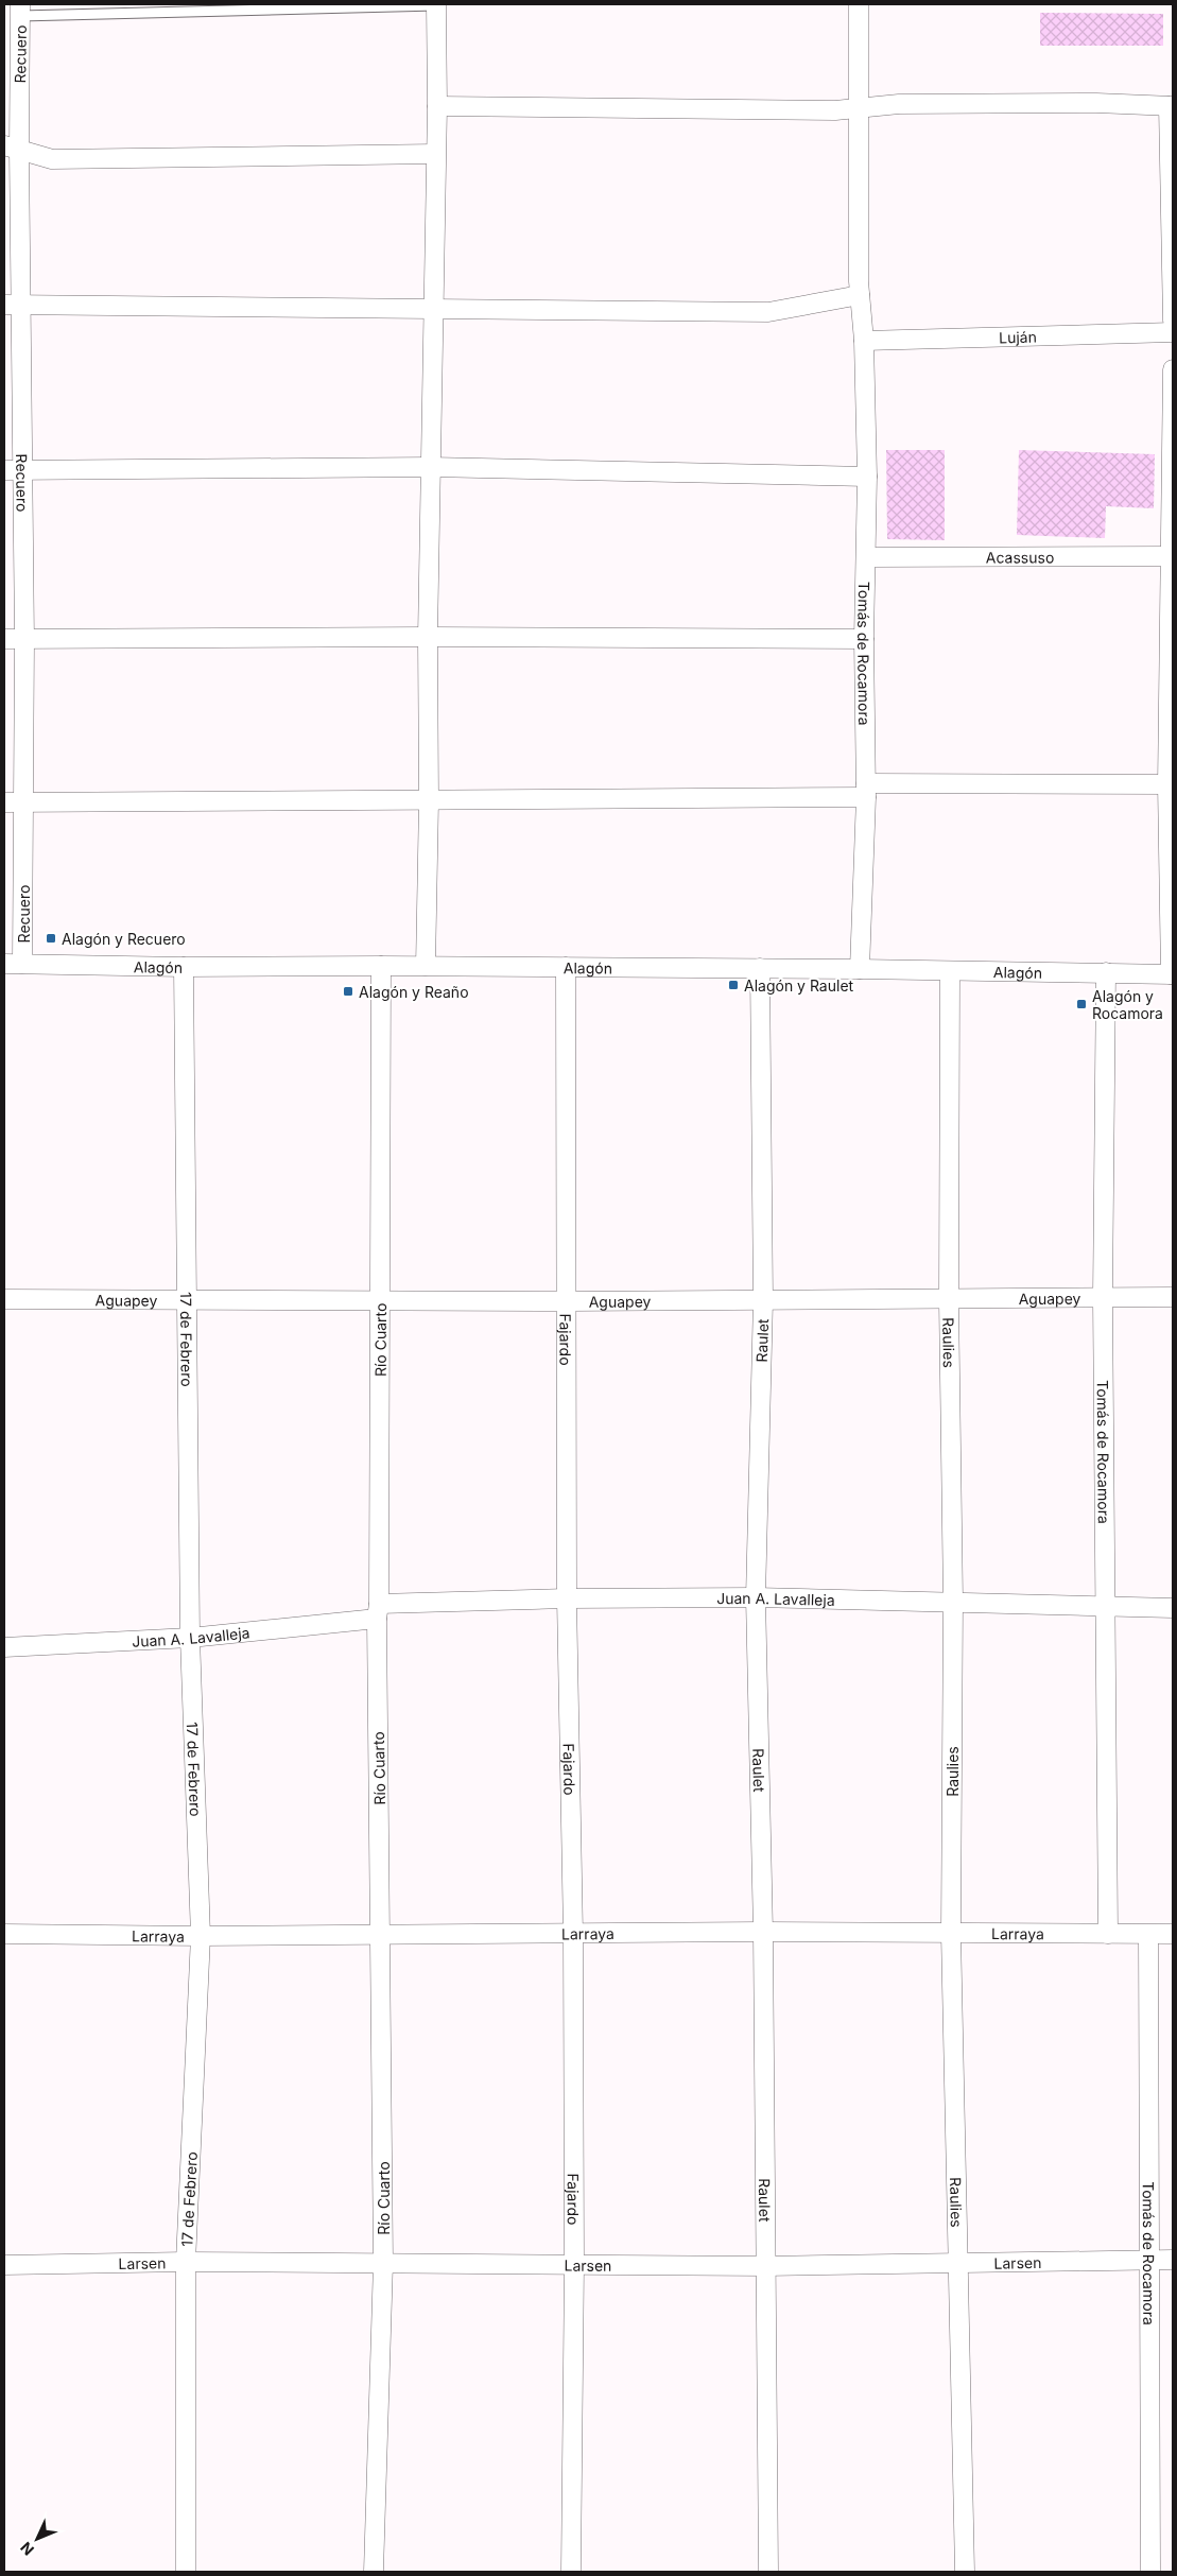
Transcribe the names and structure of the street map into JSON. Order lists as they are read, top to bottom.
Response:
{
  "streets": {
    "street": [
      "Recuero",
      "Luján",
      "Acassuso",
      "Tomás de Rocamora",
      "Alagón",
      "Aguapey",
      "17 de Febrero",
      "Río Cuarto",
      "Fajardo",
      "Raulet",
      "Raulies",
      "Juan A. Lavalleja",
      "Larraya",
      "Larsen"
    ]
  },
  "crossings": [
    ["Recuero", "Alagón"],
    ["Luján", "Tomás de Rocamora"],
    ["Acassuso", "Tomás de Rocamora"],
    ["Tomás de Rocamora", "Alagón"],
    ["Tomás de Rocamora", "Aguapey"],
    ["Tomás de Rocamora", "Juan A. Lavalleja"],
    ["Tomás de Rocamora", "Larraya"],
    ["Tomás de Rocamora", "Larsen"],
    ["Alagón", "17 de Febrero"],
    ["Alagón", "Río Cuarto"],
    ["Alagón", "Fajardo"],
    ["Alagón", "Raulet"],
    ["Alagón", "Raulies"],
    ["Aguapey", "17 de Febrero"],
    ["Aguapey", "Río Cuarto"],
    ["Aguapey", "Fajardo"],
    ["Aguapey", "Raulet"],
    ["Aguapey", "Raulies"],
    ["17 de Febrero", "Juan A. Lavalleja"],
    ["17 de Febrero", "Larraya"],
    ["17 de Febrero", "Larsen"],
    ["Río Cuarto", "Juan A. Lavalleja"],
    ["Río Cuarto", "Larraya"],
    ["Río Cuarto", "Larsen"],
    ["Fajardo", "Juan A. Lavalleja"],
    ["Fajardo", "Larraya"],
    ["Fajardo", "Larsen"],
    ["Raulet", "Juan A. Lavalleja"],
    ["Raulet", "Larraya"],
    ["Raulet", "Larsen"],
    ["Raulies", "Juan A. Lavalleja"],
    ["Raulies", "Larraya"],
    ["Raulies", "Larsen"]
  ],
  "places": {
    "transit": [
      "Alagón y Recuero",
      "Alagón y Raulet",
      "Alagón y Reaño",
      "Alagón y Rocamora"
    ]
  },
  "north": "bottom left"
}
